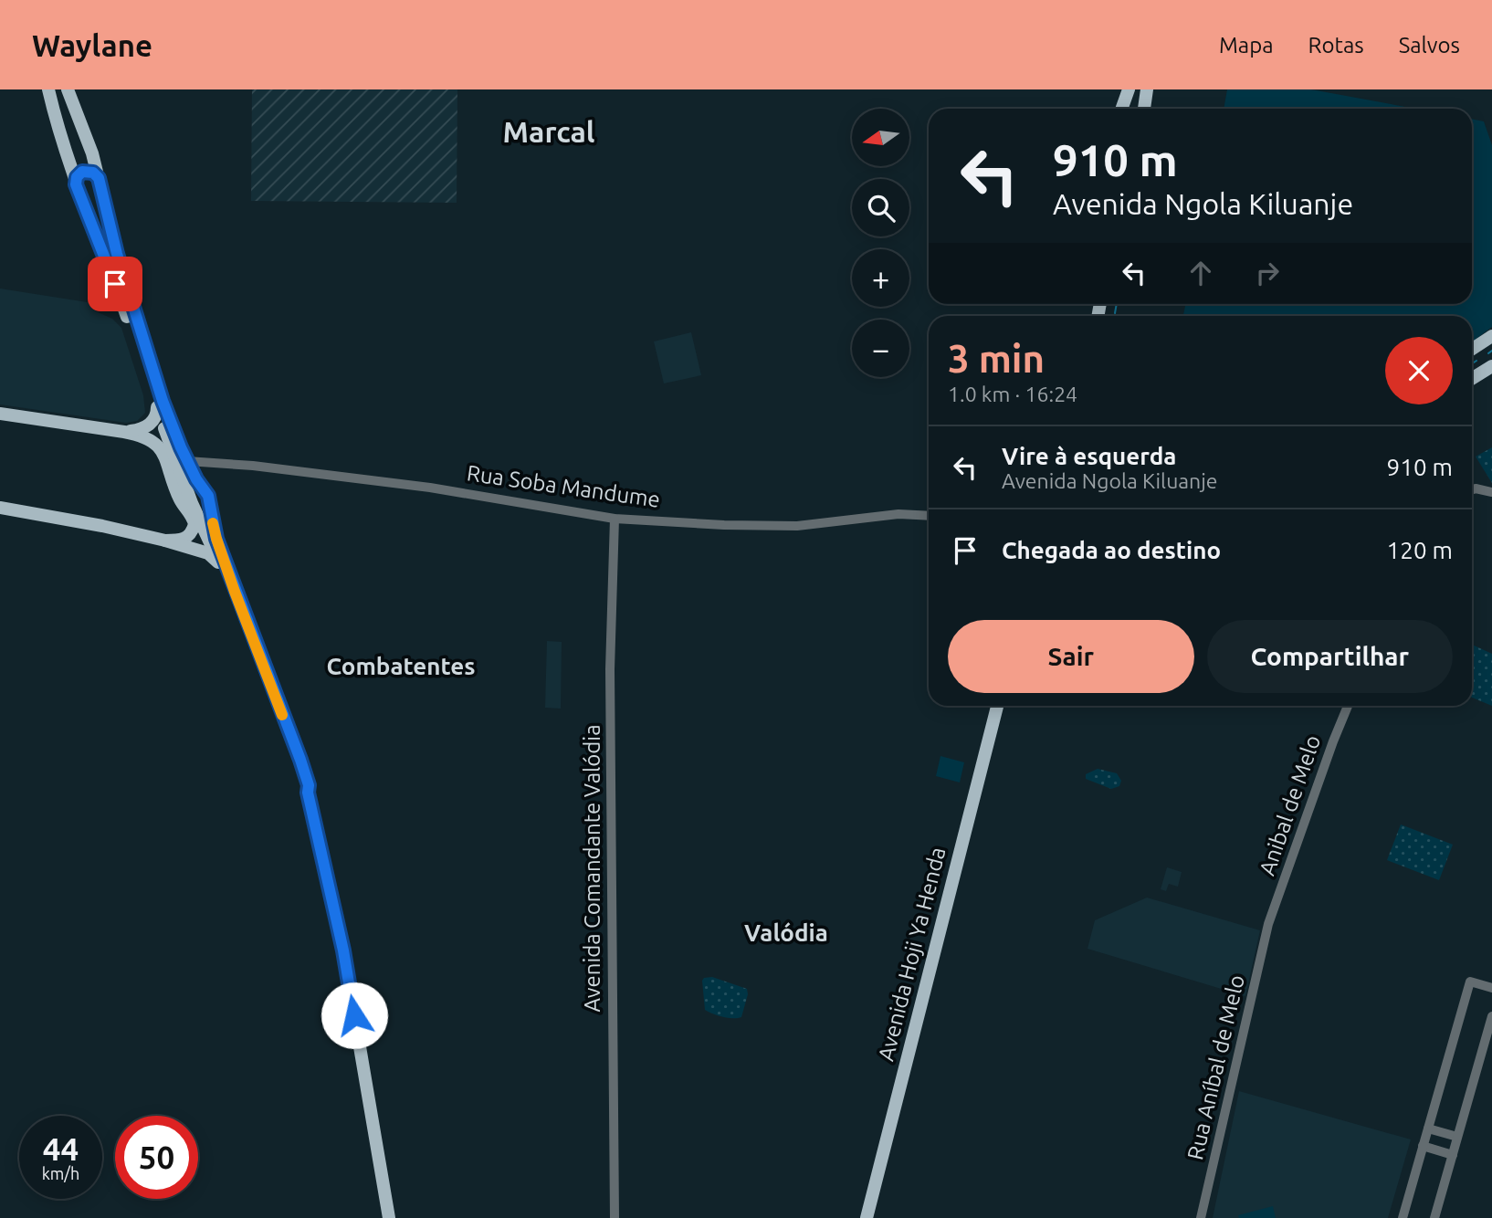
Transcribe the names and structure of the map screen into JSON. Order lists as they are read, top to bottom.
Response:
{
  "streets": {
    "main road": ["Avenida Hoji Ya Henda"],
    "street": [
      "Rua Soba Mandume",
      "Anibal de Melo",
      "Avenida Comandante Valódia",
      "Rua Aníbal de Melo"
    ]
  },
  "crossings": [
    ["Rua Soba Mandume", "Avenida Comandante Valódia"],
    ["Anibal de Melo", "Rua Aníbal de Melo"]
  ],
  "districts": ["Marcal", "Combatentes", "Valódia"],
  "north": "left",
  "page": {
    "header": "Waylane",
    "nav": ["Mapa", "Rotas", "Salvos"],
    "map_buttons": ["+", "−"],
    "turn": ["910 m", "Avenida Ngola Kiluanje"],
    "heading": ["3 min", "1.0 km · 16:24"],
    "list": [
      {
        "name": "Vire à esquerda",
        "note": "Avenida Ngola Kiluanje",
        "value": "910 m"
      },
      {
        "name": "Chegada ao destino",
        "value": "120 m"
      }
    ],
    "buttons": ["Sair", "Compartilhar"],
    "speed": "44 km/h",
    "limit": "50"
  }
}
